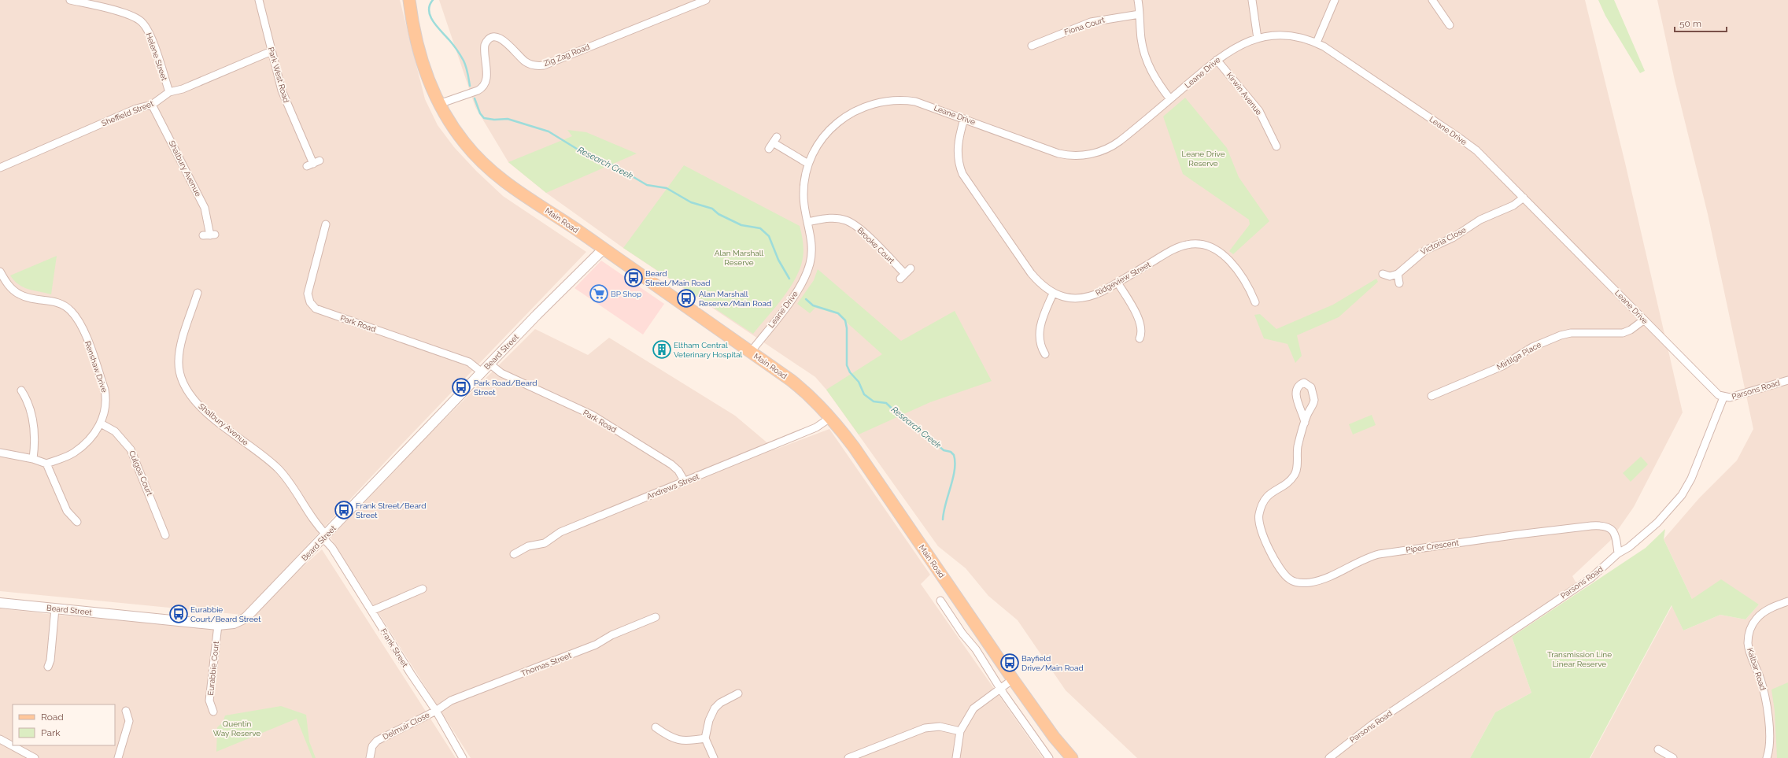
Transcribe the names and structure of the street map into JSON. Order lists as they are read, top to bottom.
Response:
{
  "streets": {
    "main road": ["Main Road"],
    "street": [
      "Fiona Court",
      "Zig Zag Road",
      "Helene Street",
      "Leane Drive",
      "Park West Road",
      "Kirwin Avenue",
      "Sheffield Street",
      "Shalbury Avenue",
      "Victoria Close",
      "Brooke Court",
      "Ridgeview Street",
      "Park Road",
      "Beard Street",
      "Mirtilga Place",
      "Renshaw Drive",
      "Parsons Road",
      "Culgoa Court",
      "Andrews Street",
      "Piper Crescent",
      "Frank Street",
      "Thomas Street",
      "Eurabbie Court",
      "Kalbar Road",
      "Delmuir Close"
    ]
  },
  "crossings": [
    ["Zig Zag Road", "Main Road"],
    ["Helene Street", "Sheffield Street"],
    ["Leane Drive", "Kirwin Avenue"],
    ["Leane Drive", "Main Road"],
    ["Leane Drive", "Victoria Close"],
    ["Leane Drive", "Brooke Court"],
    ["Leane Drive", "Ridgeview Street"],
    ["Leane Drive", "Mirtilga Place"],
    ["Leane Drive", "Parsons Road"],
    ["Park West Road", "Sheffield Street"],
    ["Sheffield Street", "Shalbury Avenue"],
    ["Shalbury Avenue", "Beard Street"],
    ["Shalbury Avenue", "Frank Street"],
    ["Main Road", "Beard Street"],
    ["Main Road", "Andrews Street"],
    ["Park Road", "Beard Street"],
    ["Park Road", "Andrews Street"],
    ["Beard Street", "Frank Street"],
    ["Beard Street", "Eurabbie Court"],
    ["Renshaw Drive", "Culgoa Court"],
    ["Parsons Road", "Piper Crescent"],
    ["Frank Street", "Thomas Street"],
    ["Frank Street", "Delmuir Close"],
    ["Thomas Street", "Delmuir Close"]
  ],
  "water": ["Research Creek"],
  "parks": [
    "Leane Drive Reserve",
    "Alan Marshall Reserve",
    "Transmission Line Linear Reserve",
    "Quentin Way Reserve"
  ],
  "places": {
    "bus stop": [
      "Beard Street/Main Road",
      "Alan Marshall Reserve/Main Road",
      "Park Road/Beard Street",
      "Frank Street/Beard Street",
      "Eurabbie Court/Beard Street",
      "Bayfield Drive/Main Road"
    ],
    "supermarket": ["BP Shop"],
    "building": ["Eltham Central Veterinary Hospital"]
  },
  "legend": ["Road", "Park"],
  "scale_bar": "50 m"
}
